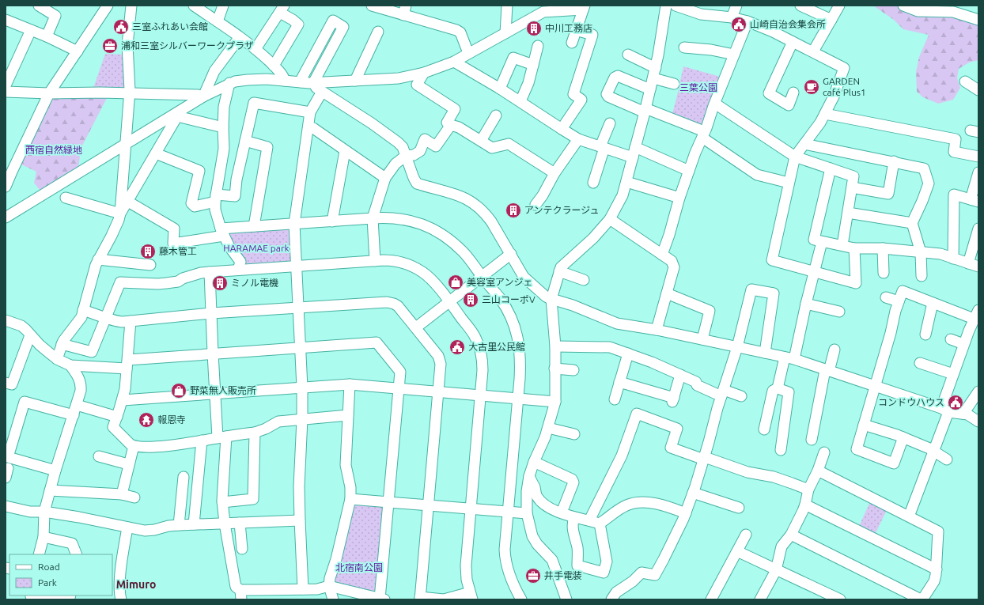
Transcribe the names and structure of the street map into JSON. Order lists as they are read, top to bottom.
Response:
{
  "districts": ["Mimuro"],
  "parks": [
    "三葉公園",
    "西宿自然緑地",
    "HARAMAE park",
    "北宿南公園"
  ],
  "places": {
    "public building": [
      "山崎自治会集会所",
      "三室ふれあい会館",
      "大古里公民館",
      "コンドウハウス"
    ],
    "building": [
      "中川工務店",
      "アンテクラージュ",
      "藤木管工",
      "ミノル電機",
      "三山コーポV"
    ],
    "office": ["浦和三室シルバーワークプラザ", "井手電装"],
    "cafe": ["GARDEN café Plus1"],
    "shop": ["美容室アンジェ", "野菜無人販売所"],
    "temple": ["報恩寺"]
  },
  "legend": ["Road", "Park"]
}
